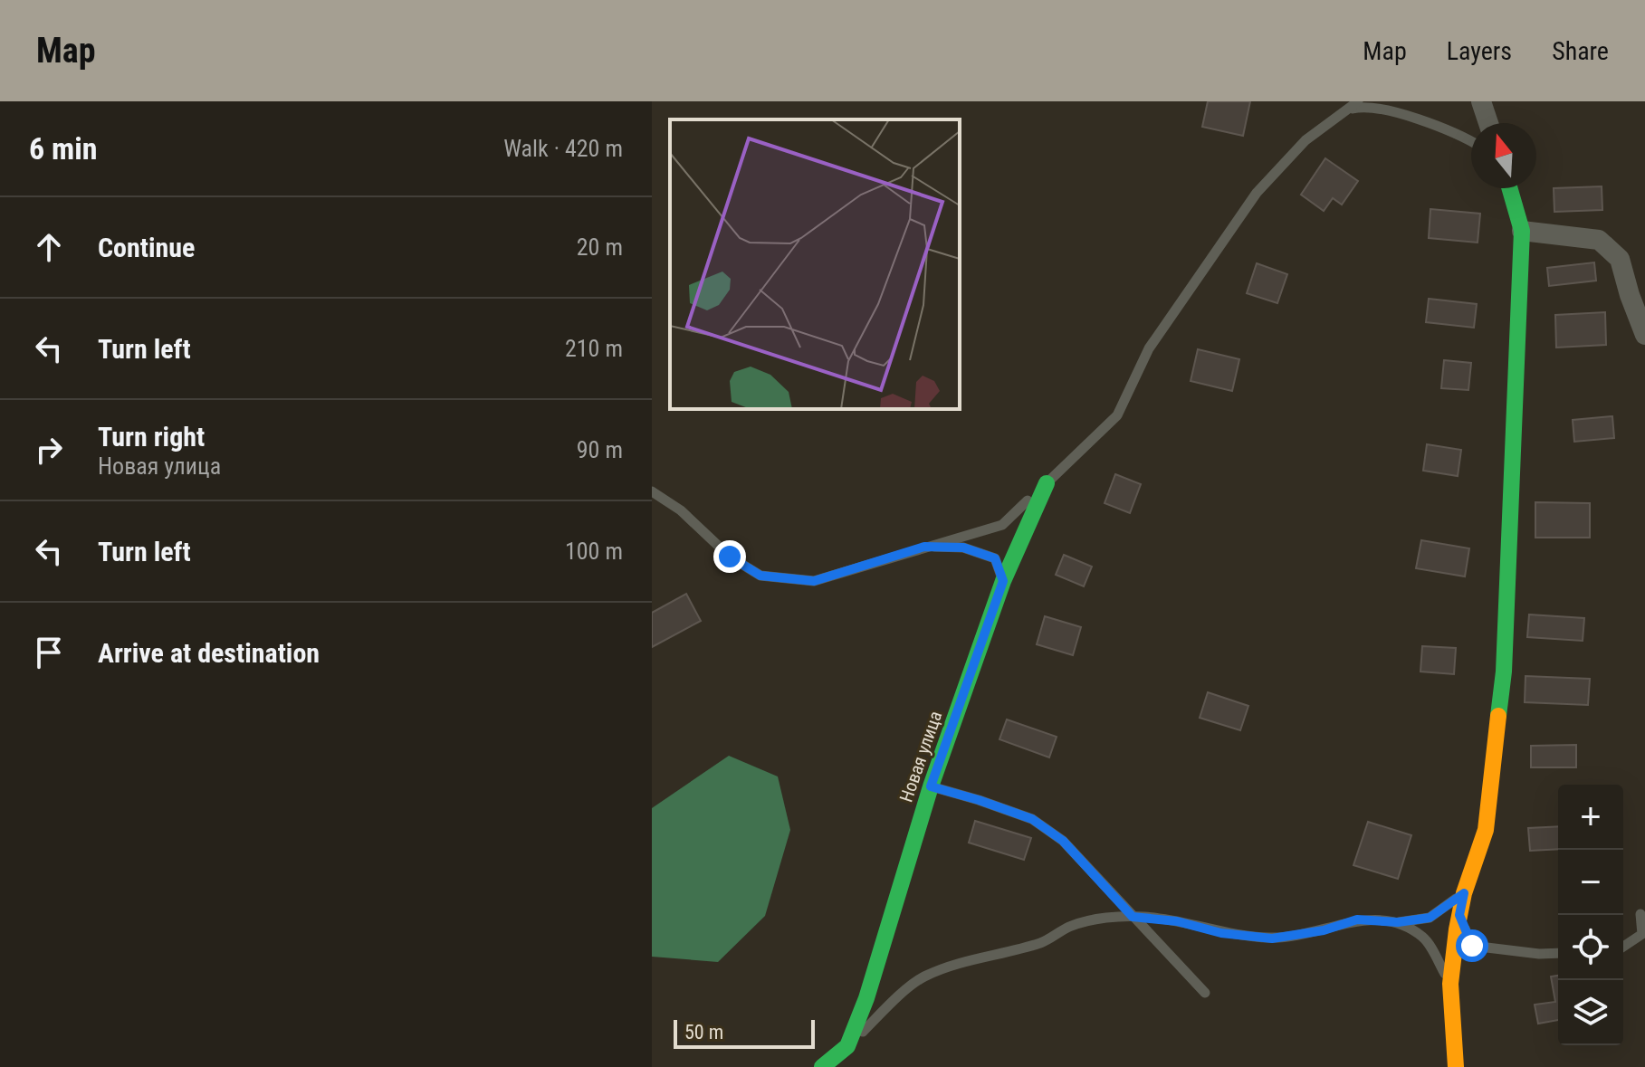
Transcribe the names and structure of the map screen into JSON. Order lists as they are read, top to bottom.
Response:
{
  "streets": {
    "street": ["Новая улица"]
  },
  "scale_bar": "50 m",
  "north": "top",
  "page": {
    "header": "Map",
    "nav": ["Map", "Layers", "Share"],
    "heading": ["6 min", "Walk · 420 m"],
    "list": [
      ["Continue", "20 m"],
      ["Turn left", "210 m"],
      ["Turn right", "Новая улица", "90 m"],
      ["Turn left", "100 m"],
      "Arrive at destination"
    ],
    "map_buttons": ["+", "−"],
    "scale": "50 m"
  }
}
